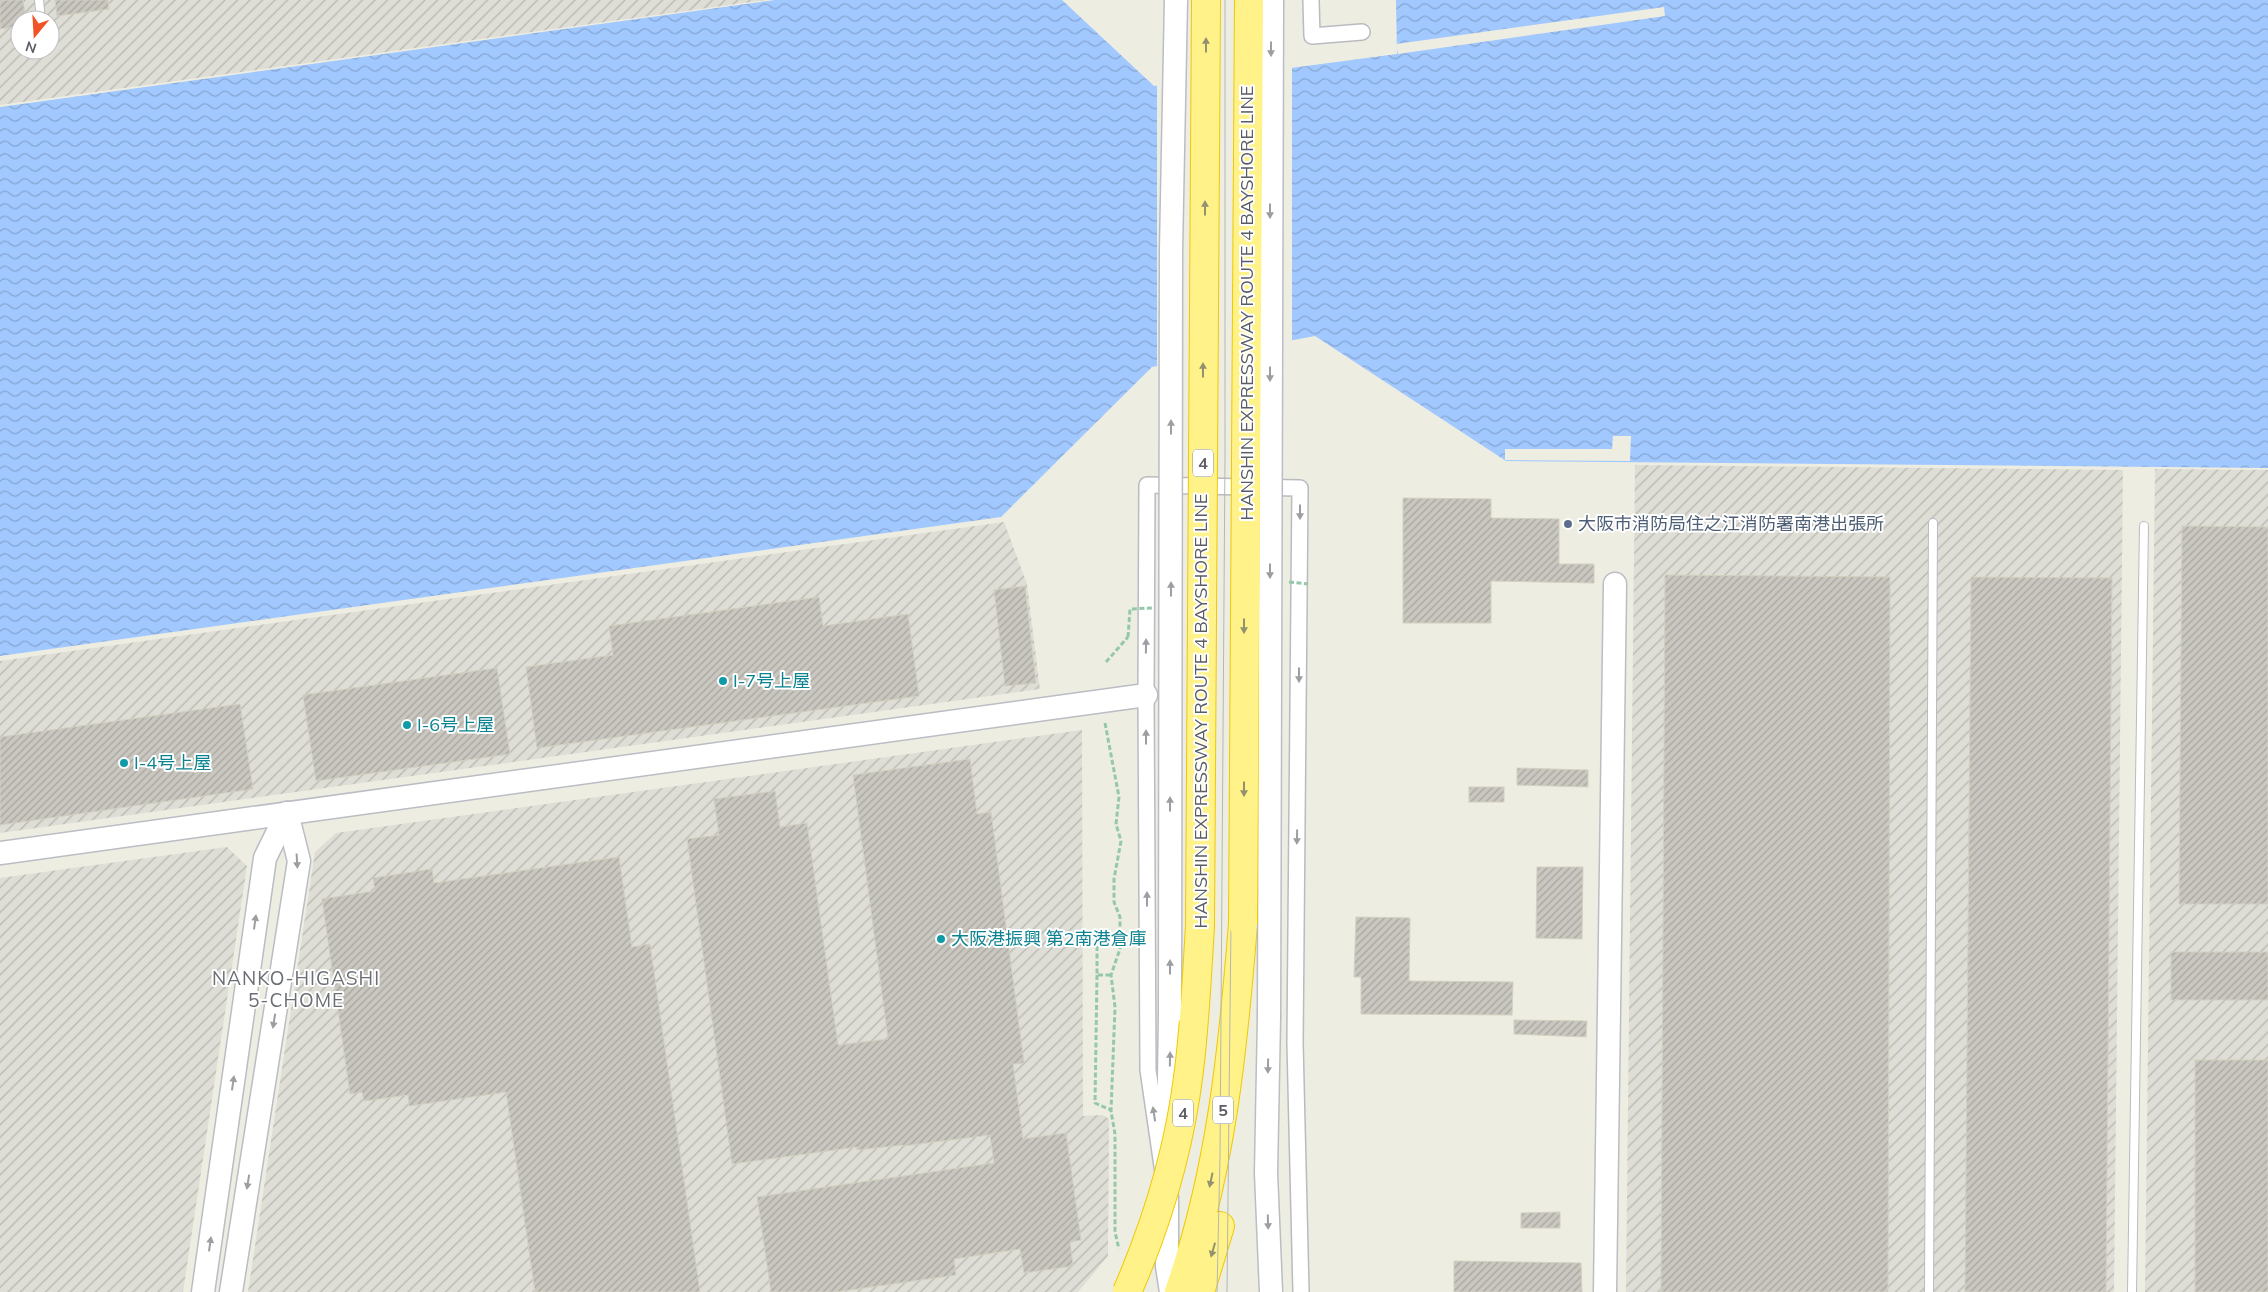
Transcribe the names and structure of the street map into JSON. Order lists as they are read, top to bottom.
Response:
{
  "streets": {
    "highway": ["HANSHIN EXPRESSWAY ROUTE 4 BAYSHORE LINE", "4", "5"]
  },
  "crossings": [
    ["HANSHIN EXPRESSWAY ROUTE 4 BAYSHORE LINE", "5"]
  ],
  "districts": ["NANKO-HIGASHI 5-CHOME"],
  "places": [
    "大阪市消防局住之江消防署南港出張所",
    "I-7号上屋",
    "I-6号上屋",
    "I-4号上屋",
    "大阪港振興 第2南港倉庫"
  ],
  "north": "bottom"
}
